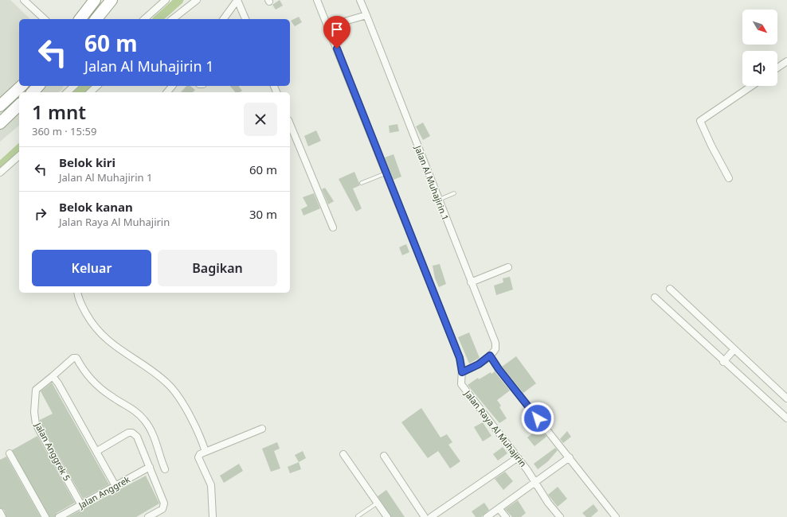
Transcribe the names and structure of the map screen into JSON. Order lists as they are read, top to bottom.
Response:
{
  "streets": {
    "street": [
      "Jalan Al Muhajirin 1",
      "Jalan Raya Al Muhajirin",
      "Jalan Anggrek 5",
      "Jalan Anggrek"
    ]
  },
  "crossings": [
    ["Jalan Anggrek 5", "Jalan Anggrek"]
  ],
  "north": "bottom right",
  "page": {
    "turn": ["60 m", "Jalan Al Muhajirin 1"],
    "heading": ["1 mnt", "360 m · 15:59"],
    "list": [
      {
        "name": "Belok kiri",
        "note": "Jalan Al Muhajirin 1",
        "value": "60 m"
      },
      {
        "name": "Belok kanan",
        "note": "Jalan Raya Al Muhajirin",
        "value": "30 m"
      }
    ],
    "buttons": ["Keluar", "Bagikan"]
  }
}
